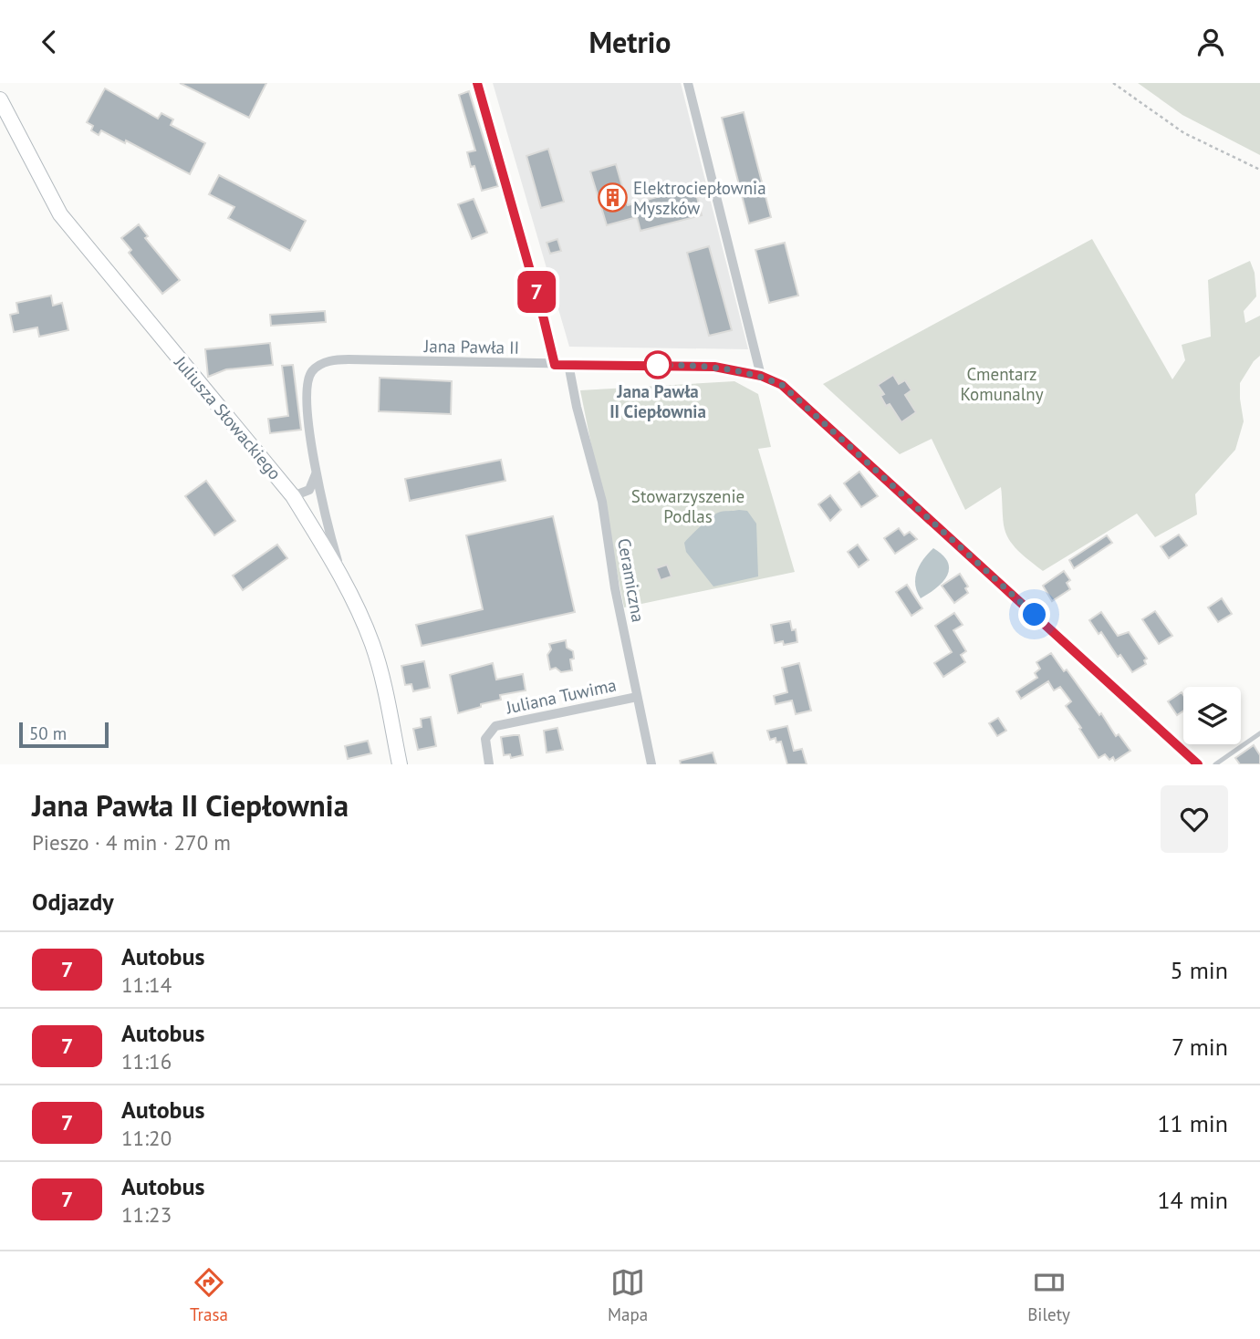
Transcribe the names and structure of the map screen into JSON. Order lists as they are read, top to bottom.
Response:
{
  "streets": {
    "street": [
      "Jana Pawła II",
      "Juliusza Słowackiego",
      "Ceramiczna",
      "Juliana Tuwima"
    ]
  },
  "crossings": [
    ["Jana Pawła II", "Juliusza Słowackiego"],
    ["Jana Pawła II", "Ceramiczna"],
    ["Ceramiczna", "Juliana Tuwima"]
  ],
  "parks": ["Cmentarz Komunalny", "Stowarzyszenie Podlas"],
  "places": {
    "building": ["Elektrociepłownia Myszków"],
    "other": ["Jana Pawła II Ciepłownia"]
  },
  "lines": ["bus line 7"],
  "scale_bar": "50 m",
  "page": {
    "header": "Metrio",
    "on_map": "7",
    "scale": "50 m",
    "heading": [
      ["Jana Pawła II Ciepłownia", "Pieszo · 4 min · 270 m"],
      "Odjazdy"
    ],
    "list": [
      {
        "mark": "7",
        "name": "Autobus",
        "note": "11:14",
        "value": "5 min"
      },
      {
        "mark": "7",
        "name": "Autobus",
        "note": "11:16",
        "value": "7 min"
      },
      {
        "mark": "7",
        "name": "Autobus",
        "note": "11:20",
        "value": "11 min"
      },
      {
        "mark": "7",
        "name": "Autobus",
        "note": "11:23",
        "value": "14 min"
      }
    ],
    "tabs": ["Trasa", "Mapa", "Bilety"]
  }
}
